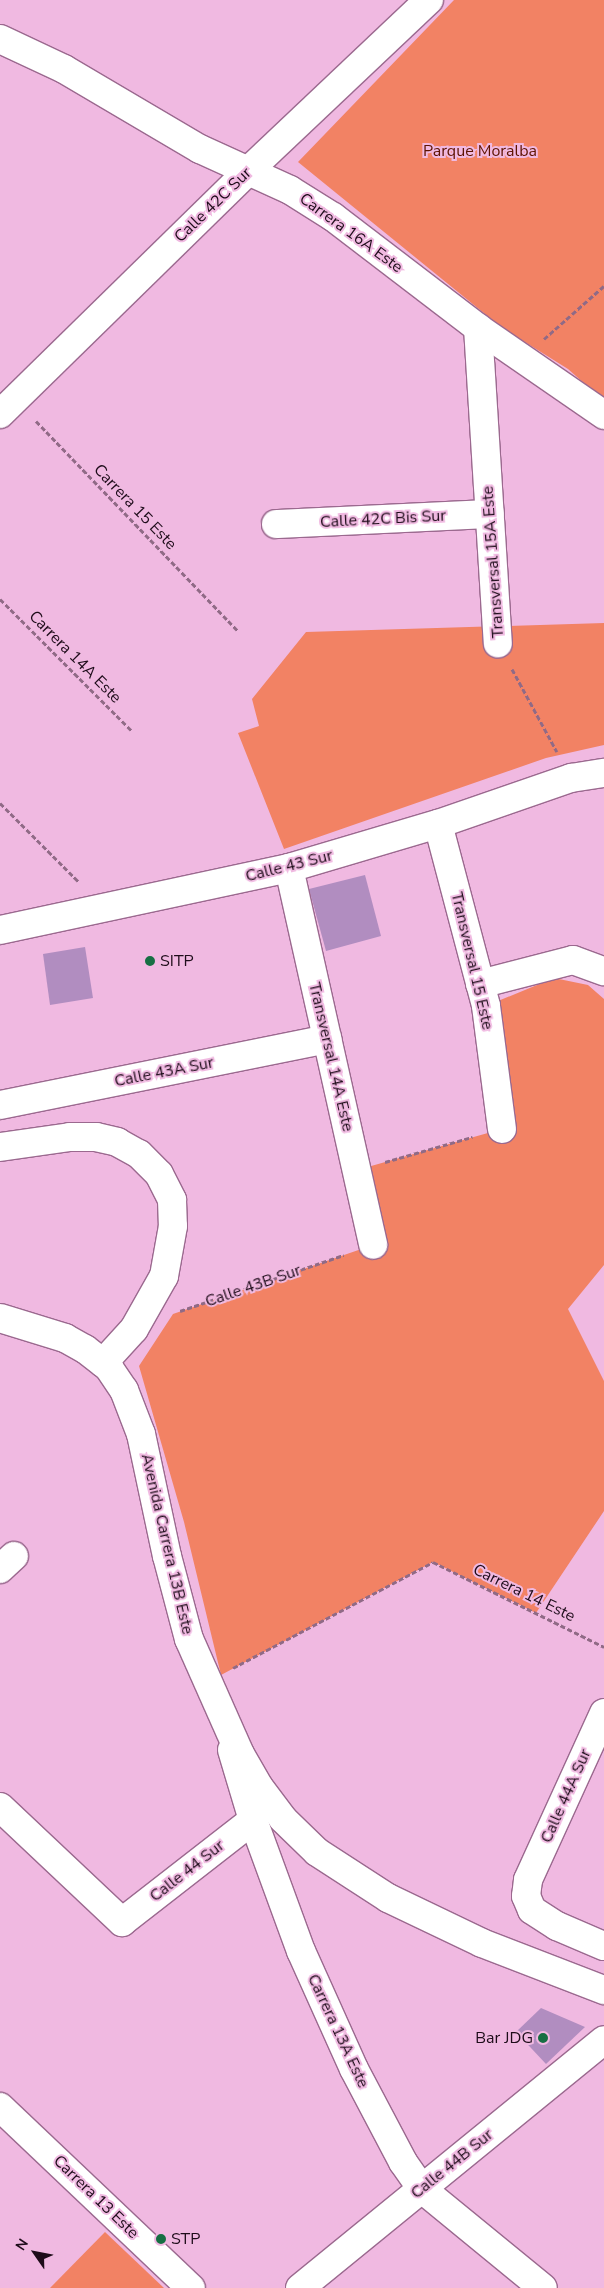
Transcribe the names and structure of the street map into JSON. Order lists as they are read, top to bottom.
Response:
{
  "streets": {
    "street": [
      "Calle 42C Sur",
      "Carrera 16A Este",
      "Calle 42C Bis Sur",
      "Transversal 15A Este",
      "Calle 43 Sur",
      "Transversal 15 Este",
      "Transversal 14A Este",
      "Calle 43A Sur",
      "Avenida Carrera 13B Este",
      "Calle 44A Sur",
      "Calle 44 Sur",
      "Carrera 13A Este",
      "Calle 44B Sur",
      "Carrera 13 Este"
    ],
    "path": [
      "Carrera 15 Este",
      "Carrera 14A Este",
      "Calle 43B Sur",
      "Carrera 14 Este"
    ]
  },
  "crossings": [
    ["Calle 42C Sur", "Carrera 16A Este"],
    ["Calle 42C Sur", "Carrera 15 Este"],
    ["Carrera 16A Este", "Transversal 15A Este"],
    ["Calle 42C Bis Sur", "Transversal 15A Este"],
    ["Transversal 15A Este", "Calle 43 Sur"],
    ["Calle 43 Sur", "Transversal 15 Este"],
    ["Calle 43 Sur", "Transversal 14A Este"],
    ["Transversal 14A Este", "Calle 43A Sur"],
    ["Transversal 14A Este", "Calle 43B Sur"],
    ["Avenida Carrera 13B Este", "Carrera 14 Este"],
    ["Avenida Carrera 13B Este", "Carrera 13A Este"],
    ["Calle 44 Sur", "Carrera 13A Este"],
    ["Carrera 13A Este", "Calle 44B Sur"]
  ],
  "parks": ["Parque Moralba"],
  "places": ["SITP", "Bar JDG", "STP"],
  "north": "top left"
}
